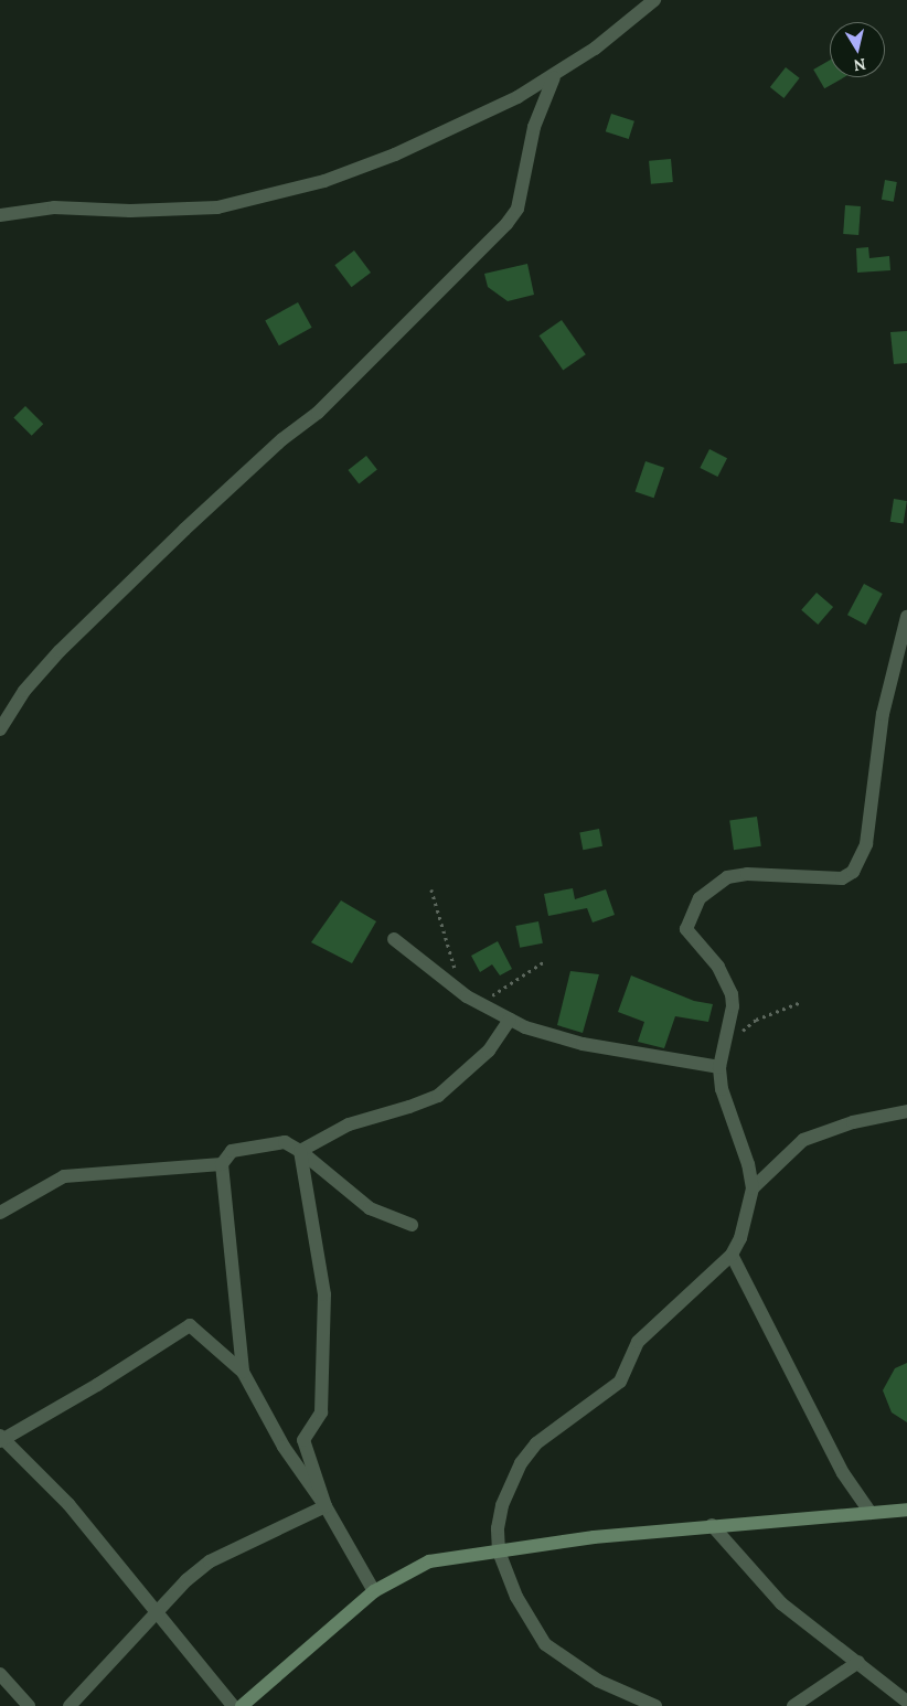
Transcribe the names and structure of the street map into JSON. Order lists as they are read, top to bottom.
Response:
{
  "north": "bottom"
}
